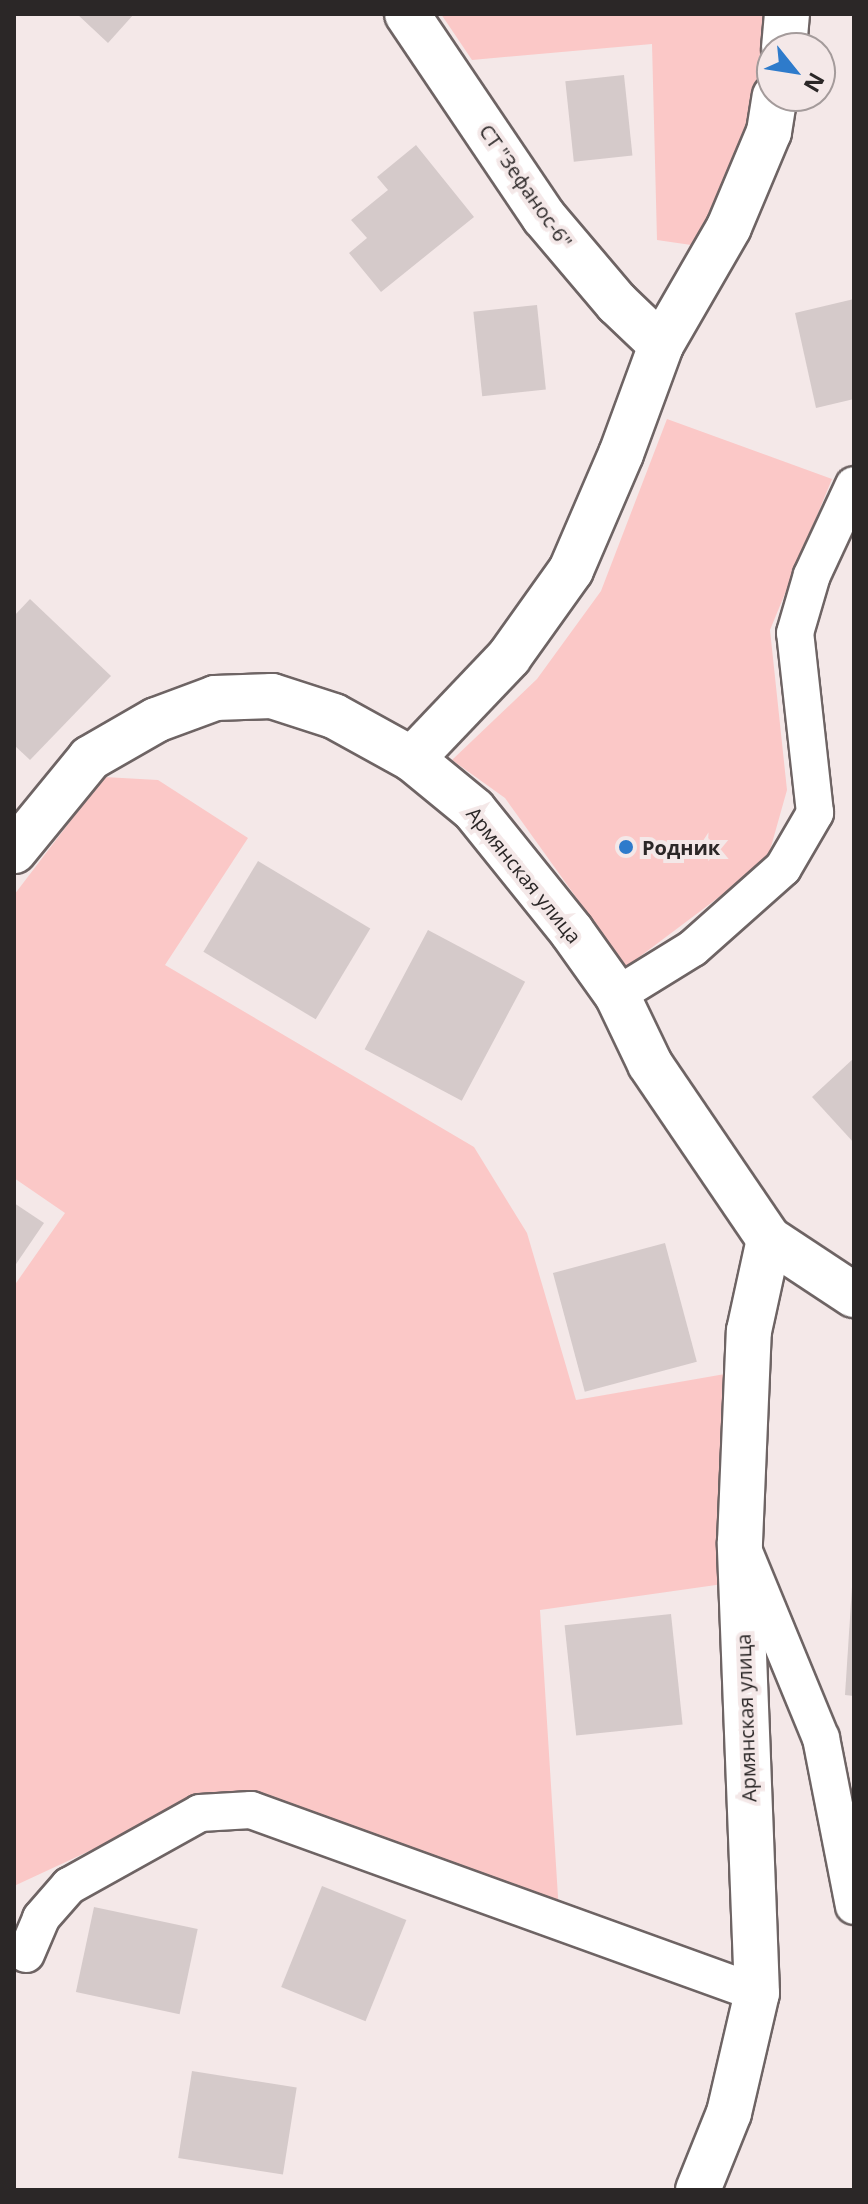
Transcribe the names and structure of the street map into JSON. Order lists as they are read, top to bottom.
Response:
{
  "streets": {
    "street": ["СТ \"Зефанос-6\"", "Армянская улица"]
  },
  "places": ["Родник"],
  "north": "bottom right"
}
